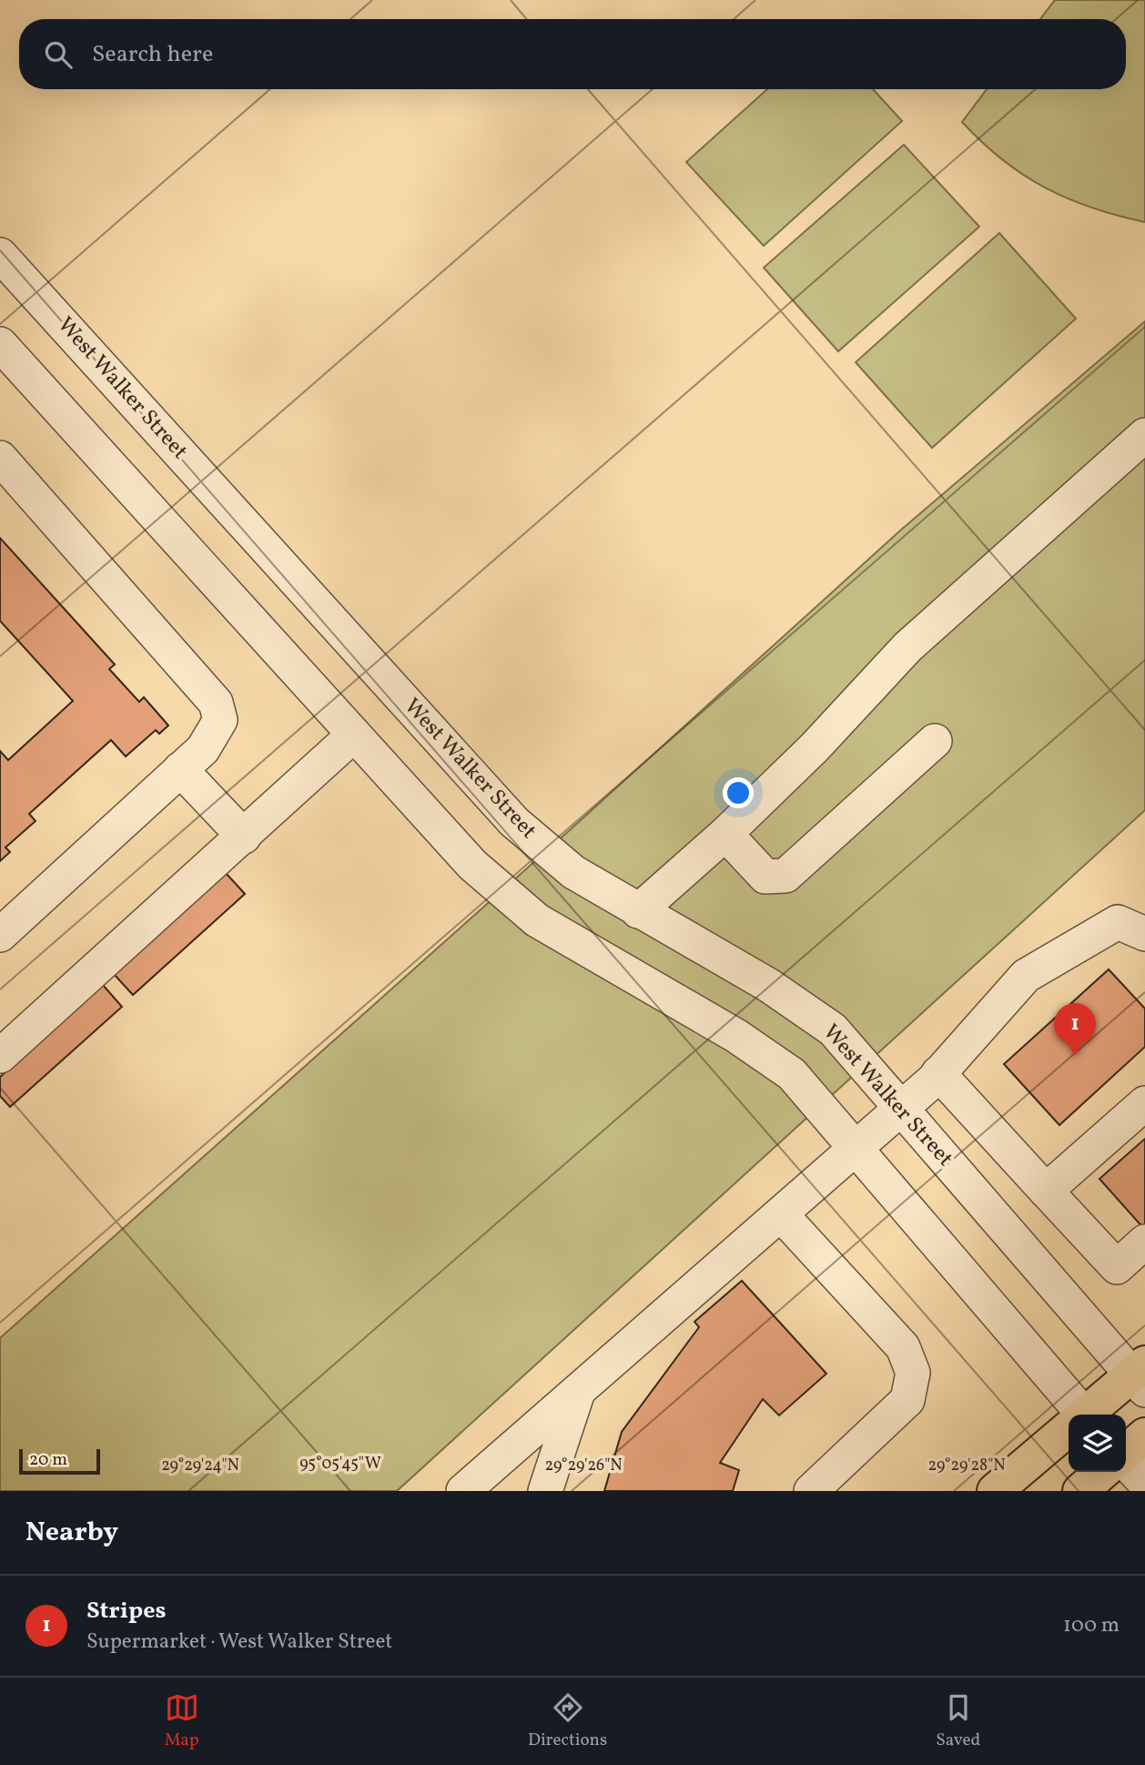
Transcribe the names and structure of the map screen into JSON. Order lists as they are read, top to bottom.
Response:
{
  "streets": {
    "street": ["West Walker Street"]
  },
  "scale_bar": "20 m",
  "page": {
    "search": "Search here",
    "pins": "1",
    "scale": "20 m",
    "heading": "Nearby",
    "list": [
      {
        "mark": "1",
        "name": "Stripes",
        "note": "Supermarket · West Walker Street",
        "value": "100 m"
      }
    ],
    "nav": ["Map", "Directions", "Saved"]
  },
  "coordinates": [
    "95°05'45\"W",
    "29°29'24\"N",
    "29°29'26\"N",
    "29°29'28\"N"
  ]
}
